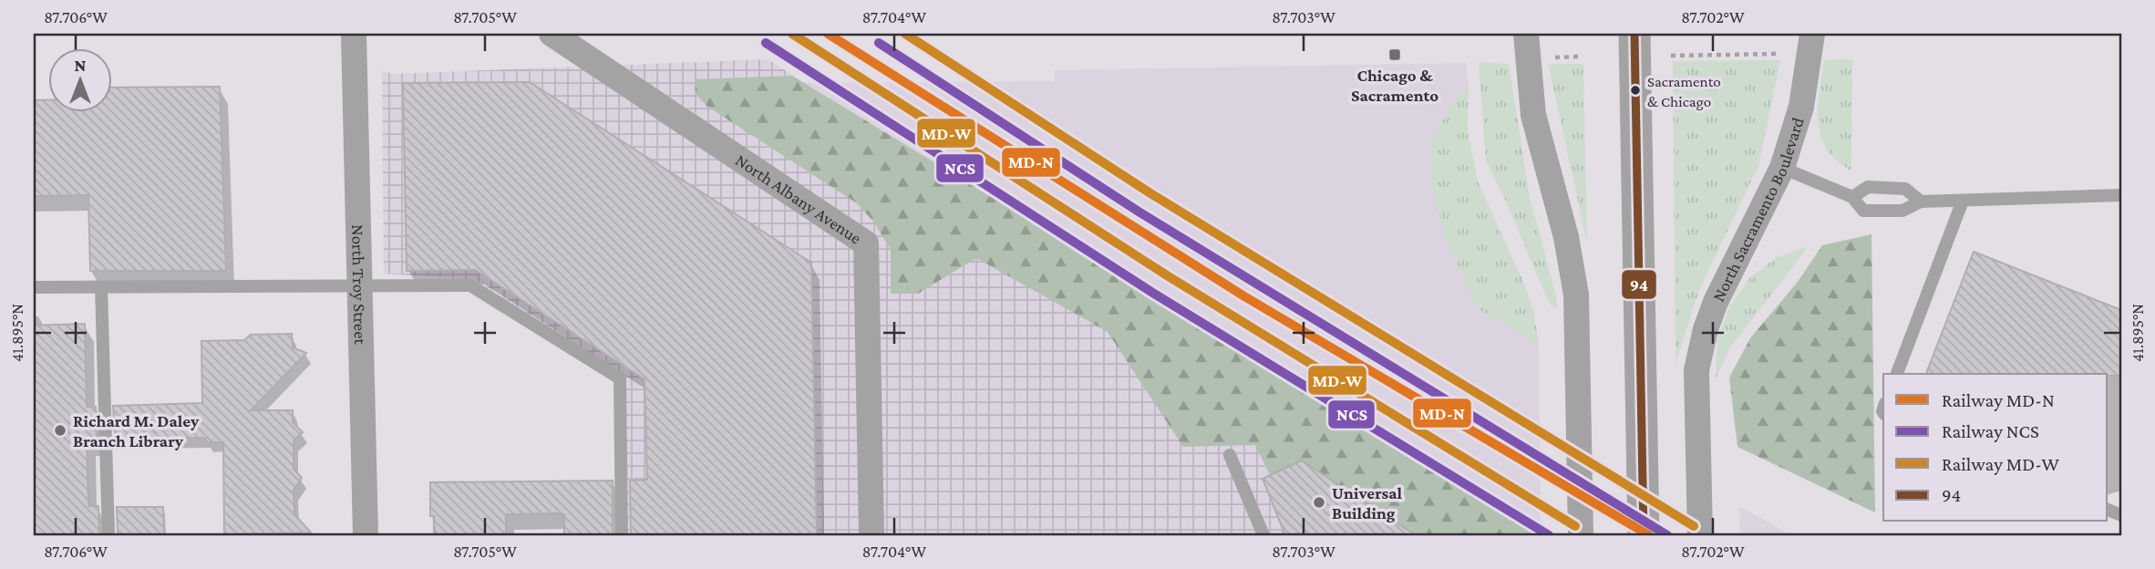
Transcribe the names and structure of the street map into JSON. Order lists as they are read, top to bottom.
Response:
{
  "streets": {
    "street": ["North Albany Avenue", "North Sacramento Boulevard", "North Troy Street"]
  },
  "places": {
    "transit": ["Chicago & Sacramento"],
    "other": ["Sacramento & Chicago", "Richard M. Daley Branch Library", "Universal Building"]
  },
  "lines": [
    "rail line MD-N",
    "rail line MD-W",
    "transit line 94",
    "rail line NCS"
  ],
  "legend": [
    "Railway MD-N",
    "Railway NCS",
    "Railway MD-W",
    "94"
  ],
  "north": "top",
  "coordinates": [
    "87.706°W",
    "87.705°W",
    "87.704°W",
    "87.703°W",
    "87.702°W",
    "41.895°N"
  ]
}
